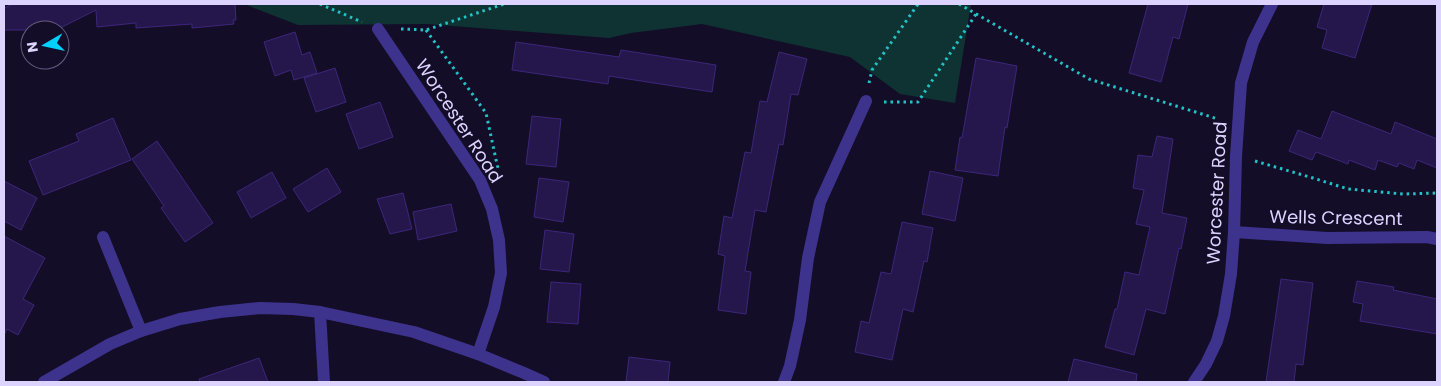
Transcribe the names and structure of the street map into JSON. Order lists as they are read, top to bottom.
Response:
{
  "streets": {
    "street": ["Worcester Road", "Wells Crescent"]
  },
  "crossings": [
    ["Worcester Road", "Wells Crescent"]
  ],
  "north": "left"
}
